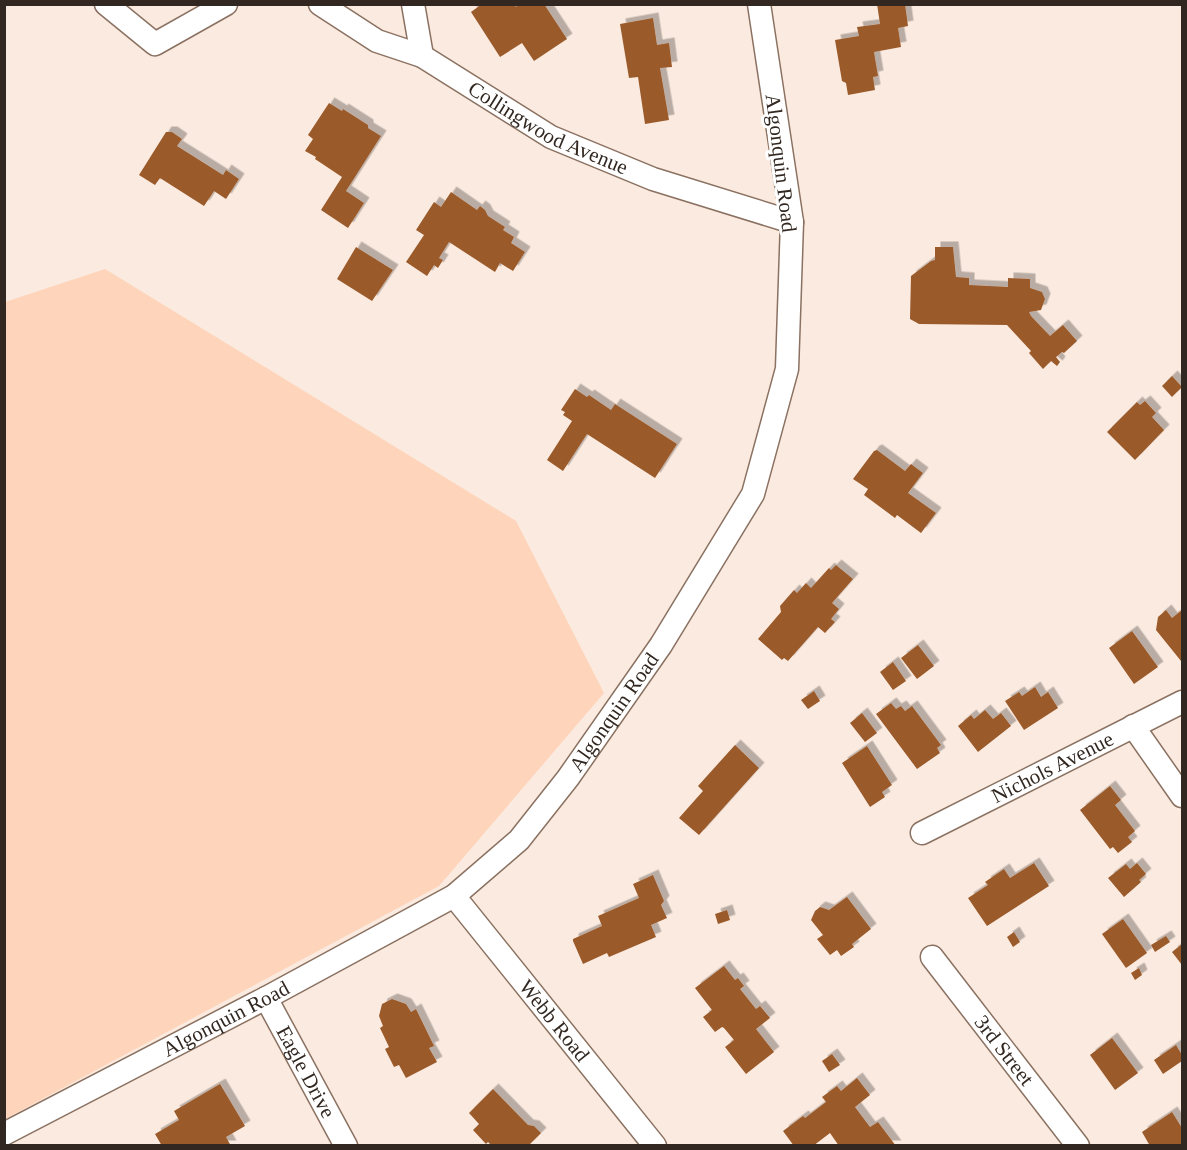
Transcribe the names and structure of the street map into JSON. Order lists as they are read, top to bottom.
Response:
{
  "streets": {
    "street": [
      "Collingwood Avenue",
      "Algonquin Road",
      "Nichols Avenue",
      "Webb Road",
      "3rd Street",
      "Eagle Drive"
    ]
  },
  "crossings": [
    ["Collingwood Avenue", "Algonquin Road"],
    ["Algonquin Road", "Webb Road"],
    ["Algonquin Road", "Eagle Drive"]
  ]
}
